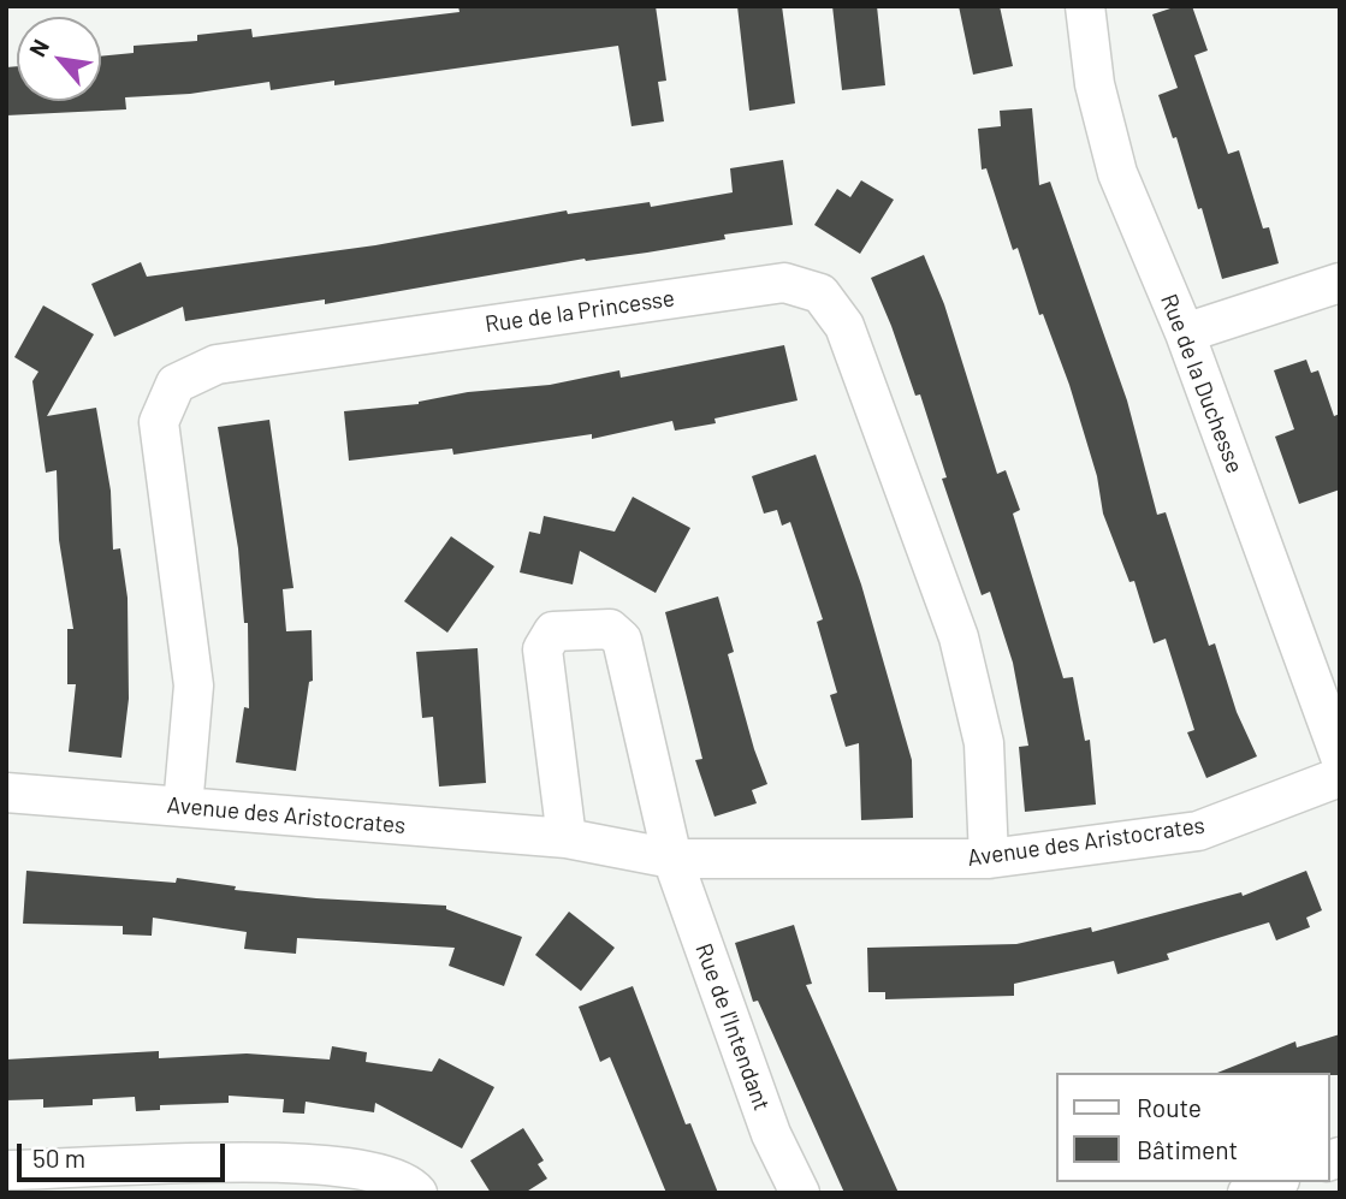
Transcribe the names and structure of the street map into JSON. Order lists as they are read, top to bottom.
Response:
{
  "streets": {
    "street": [
      "Rue de la Princesse",
      "Rue de la Duchesse",
      "Avenue des Aristocrates",
      "Rue de l'Intendant"
    ]
  },
  "crossings": [
    ["Rue de la Princesse", "Avenue des Aristocrates"],
    ["Avenue des Aristocrates", "Rue de l'Intendant"]
  ],
  "legend": ["Route", "Bâtiment"],
  "scale_bar": "50 m",
  "north": "top left"
}
